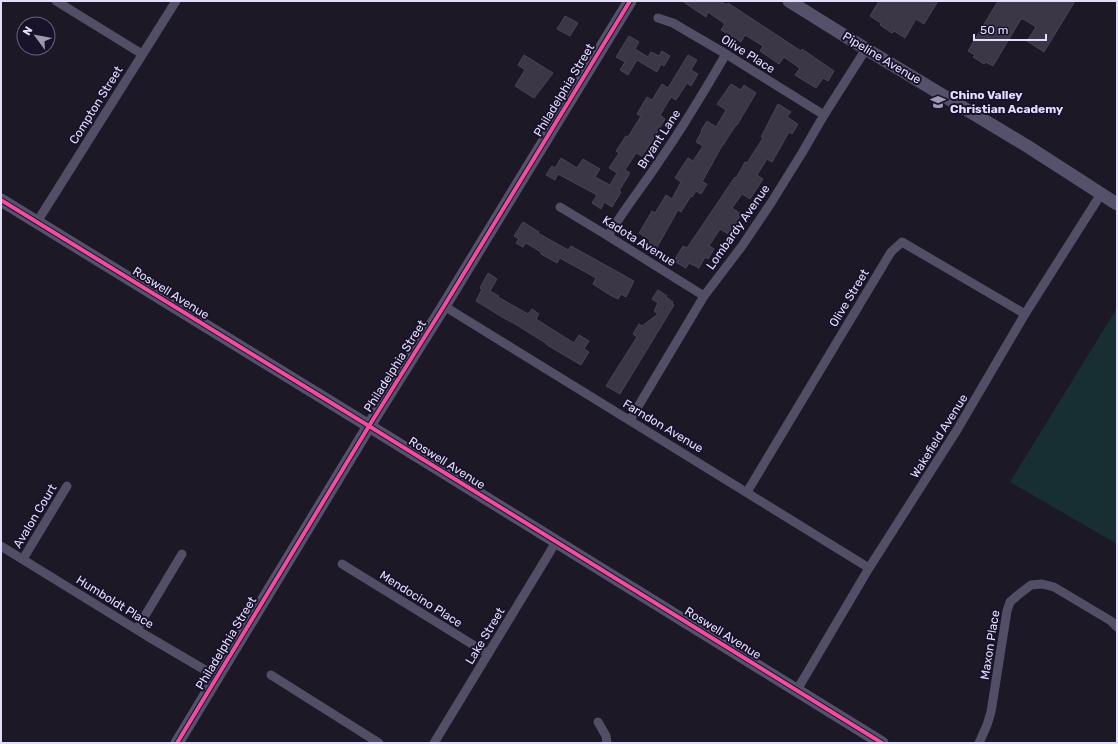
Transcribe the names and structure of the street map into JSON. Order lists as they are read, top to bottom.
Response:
{
  "streets": {
    "street": [
      "Olive Place",
      "Pipeline Avenue",
      "Philadelphia Street",
      "Compton Street",
      "Bryant Lane",
      "Lombardy Avenue",
      "Kadota Avenue",
      "Roswell Avenue",
      "Olive Street",
      "Farndon Avenue",
      "Wakefield Avenue",
      "Avalon Court",
      "Mendocino Place",
      "Humboldt Place",
      "Lake Street",
      "Maxon Place"
    ]
  },
  "crossings": [
    ["Olive Place", "Bryant Lane"],
    ["Olive Place", "Lombardy Avenue"],
    ["Pipeline Avenue", "Lombardy Avenue"],
    ["Pipeline Avenue", "Wakefield Avenue"],
    ["Philadelphia Street", "Roswell Avenue"],
    ["Philadelphia Street", "Farndon Avenue"],
    ["Philadelphia Street", "Humboldt Place"],
    ["Compton Street", "Roswell Avenue"],
    ["Bryant Lane", "Kadota Avenue"],
    ["Lombardy Avenue", "Kadota Avenue"],
    ["Lombardy Avenue", "Farndon Avenue"],
    ["Roswell Avenue", "Wakefield Avenue"],
    ["Roswell Avenue", "Lake Street"],
    ["Olive Street", "Farndon Avenue"],
    ["Olive Street", "Wakefield Avenue"],
    ["Farndon Avenue", "Wakefield Avenue"],
    ["Avalon Court", "Humboldt Place"],
    ["Mendocino Place", "Lake Street"]
  ],
  "places": {
    "school or university": ["Chino Valley Christian Academy"]
  },
  "scale_bar": "50 m",
  "north": "top left"
}
